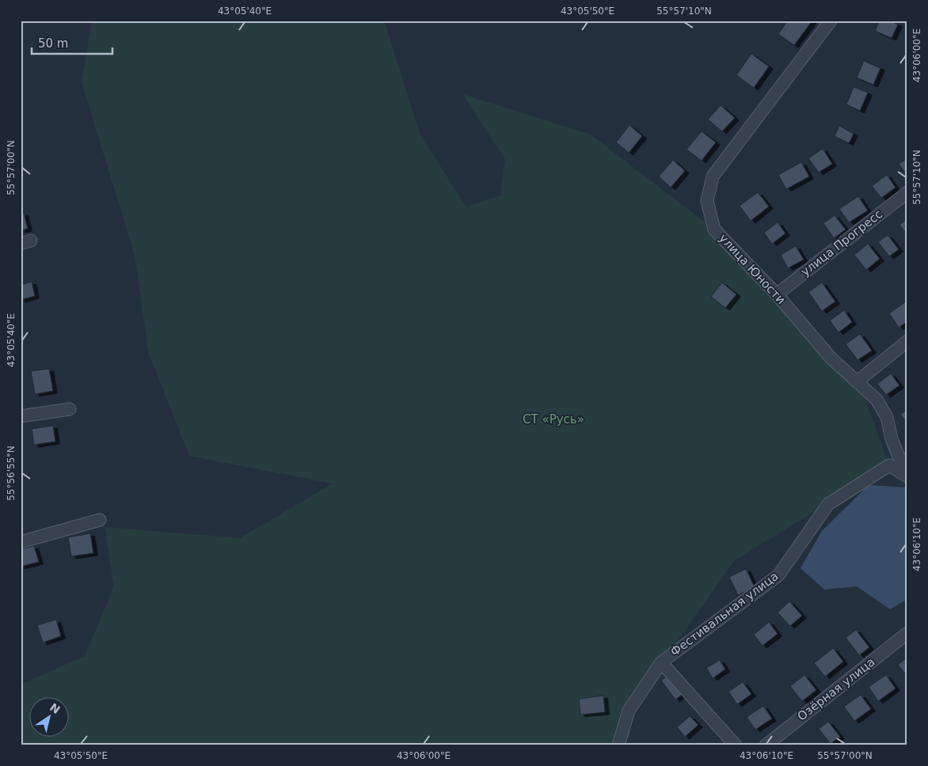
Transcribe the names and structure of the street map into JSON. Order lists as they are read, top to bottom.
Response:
{
  "streets": {
    "street": [
      "улица Прогресс",
      "улица Юности",
      "Фестивальная улица",
      "Озёрная улица"
    ]
  },
  "crossings": [
    ["улица Прогресс", "улица Юности"]
  ],
  "parks": ["СТ «Русь»"],
  "scale_bar": "50 m",
  "north": "top right",
  "coordinates": [
    "43°05'40\"E",
    "43°05'50\"E",
    "55°57'10\"N",
    "43°06'00\"E",
    "55°57'00\"N",
    "55°56'55\"N",
    "43°06'10\"E"
  ]
}
